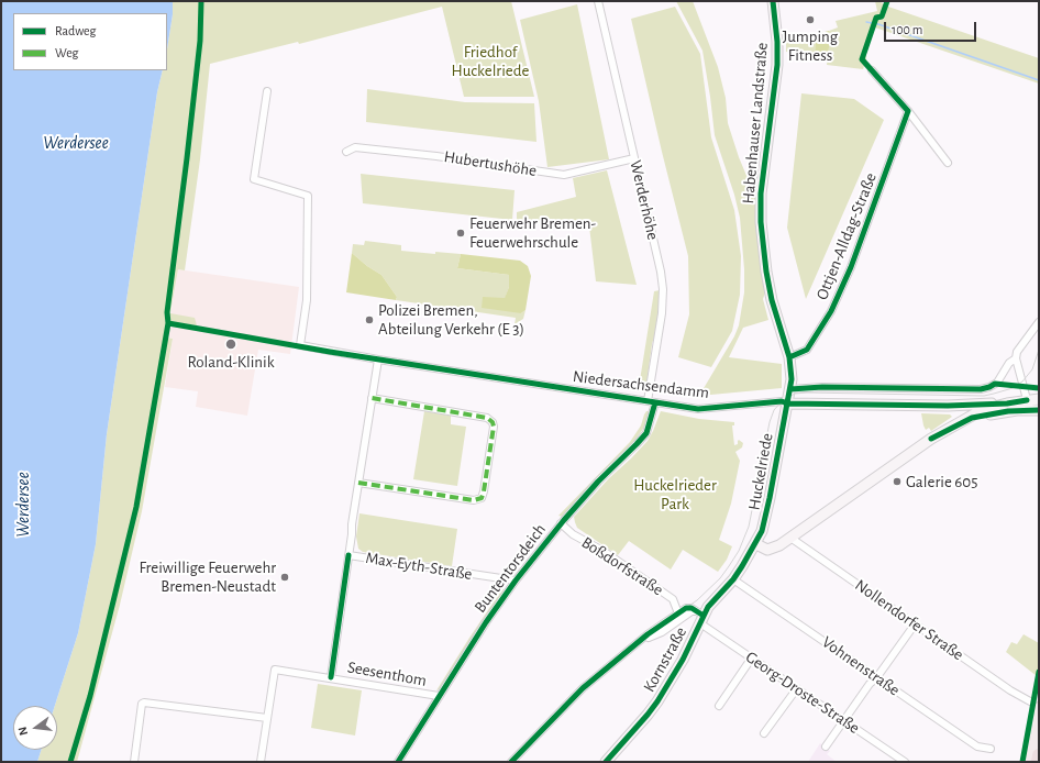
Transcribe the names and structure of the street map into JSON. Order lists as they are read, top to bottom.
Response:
{
  "streets": {
    "street": [
      "Habenhauser Landstraße",
      "Hubertushöhe",
      "Werderhöhe",
      "Ottjen-Alldag-Straße",
      "Niedersachsendamm",
      "Huckelriede",
      "Max-Eyth-Straße",
      "Boßdorfstraße",
      "Buntentorsdeich",
      "Nollendorfer Straße",
      "Kornstraße",
      "Vohnenstraße",
      "Seesenthom",
      "Georg-Droste-Straße"
    ]
  },
  "crossings": [
    ["Habenhauser Landstraße", "Ottjen-Alldag-Straße"],
    ["Habenhauser Landstraße", "Niedersachsendamm"],
    ["Habenhauser Landstraße", "Huckelriede"],
    ["Hubertushöhe", "Werderhöhe"],
    ["Werderhöhe", "Niedersachsendamm"],
    ["Niedersachsendamm", "Huckelriede"],
    ["Niedersachsendamm", "Buntentorsdeich"],
    ["Huckelriede", "Kornstraße"],
    ["Max-Eyth-Straße", "Buntentorsdeich"],
    ["Boßdorfstraße", "Buntentorsdeich"],
    ["Buntentorsdeich", "Seesenthom"],
    ["Kornstraße", "Vohnenstraße"],
    ["Kornstraße", "Georg-Droste-Straße"]
  ],
  "water": ["Werdersee"],
  "parks": ["Friedhof Huckelriede", "Huckelrieder Park"],
  "places": [
    "Jumping Fitness",
    "Feuerwehr Bremen- Feuerwehrschule",
    "Polizei Bremen, Abteilung Verkehr (E 3)",
    "Roland-Klinik",
    "Galerie 605",
    "Freiwillige Feuerwehr Bremen-Neustadt"
  ],
  "legend": ["Radweg", "Weg"],
  "scale_bar": "100 m",
  "north": "left"
}
